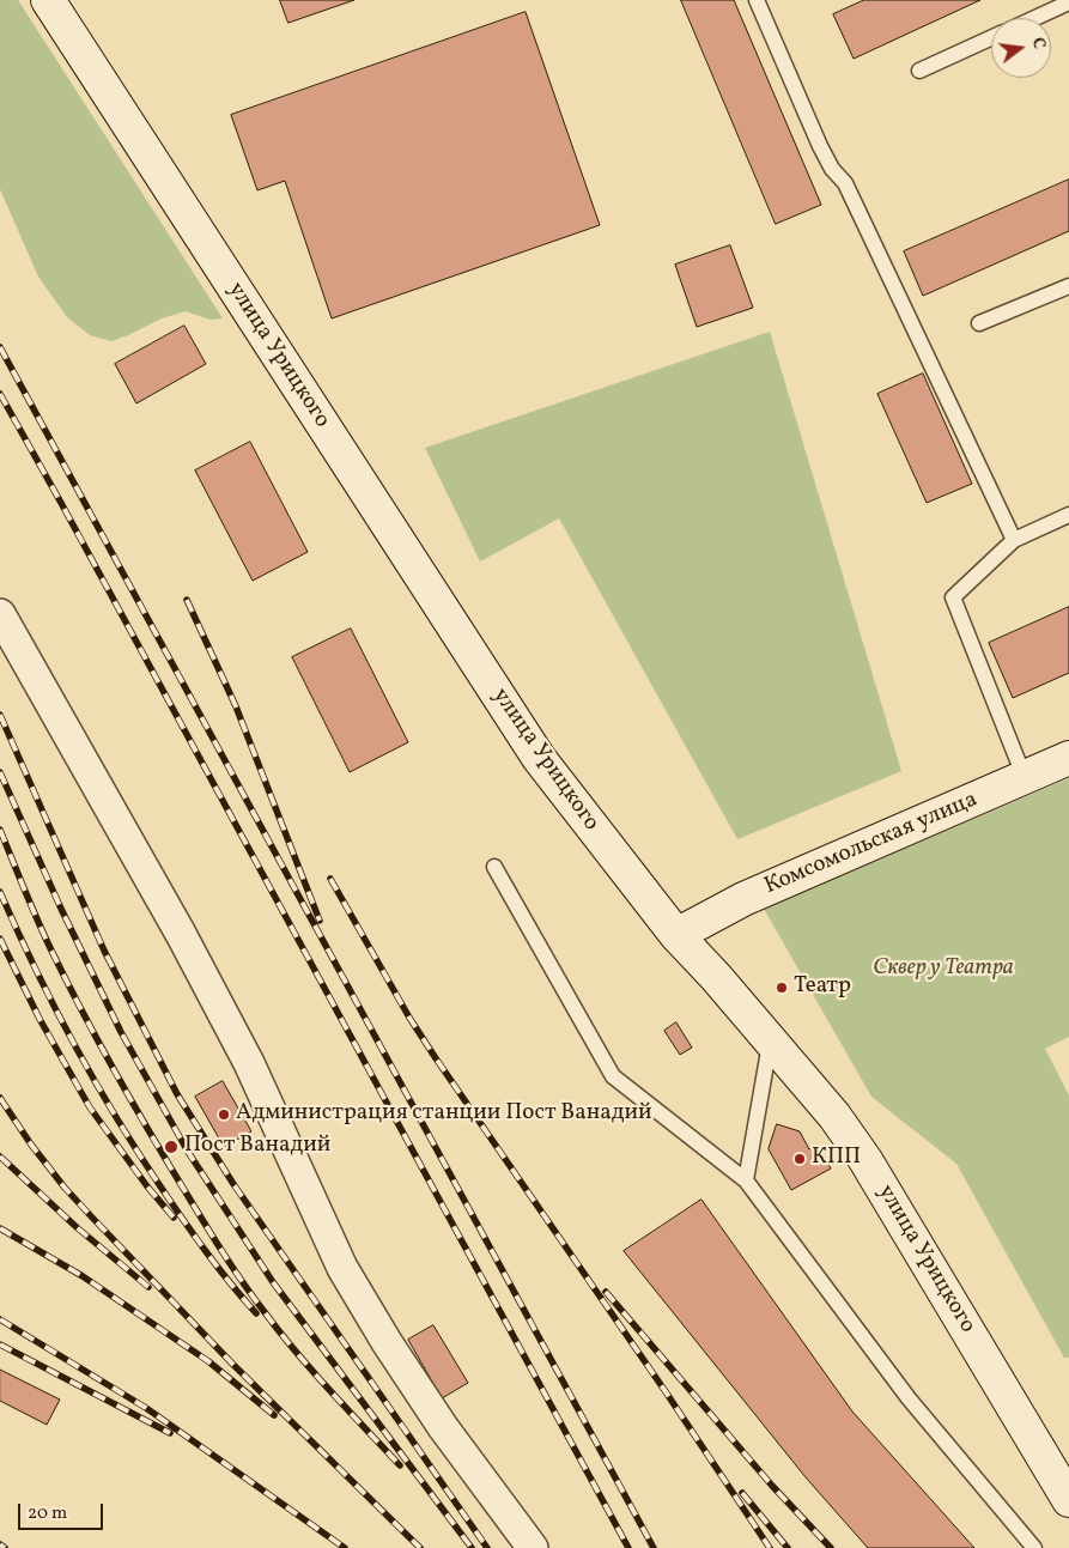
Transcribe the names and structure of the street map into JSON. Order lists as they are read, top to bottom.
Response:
{
  "streets": {
    "street": ["улица Урицкого", "Комсомольская улица"]
  },
  "crossings": [
    ["улица Урицкого", "Комсомольская улица"]
  ],
  "parks": ["Сквер у Театра"],
  "places": [
    "Театр",
    "Администрация станции Пост Ванадий",
    "Пост Ванадий",
    "КПП"
  ],
  "scale_bar": "20 m",
  "north": "right"
}
